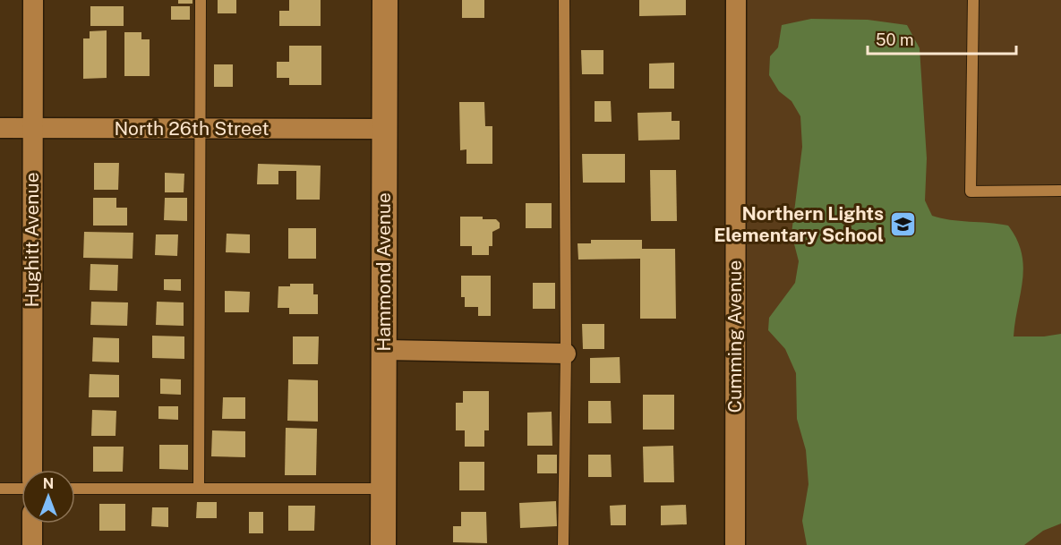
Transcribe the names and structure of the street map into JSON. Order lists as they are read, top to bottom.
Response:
{
  "streets": {
    "street": [
      "North 26th Street",
      "Hughitt Avenue",
      "Hammond Avenue",
      "Cumming Avenue"
    ]
  },
  "crossings": [
    ["North 26th Street", "Hughitt Avenue"],
    ["North 26th Street", "Hammond Avenue"]
  ],
  "places": {
    "school or university": ["Northern Lights Elementary School"]
  },
  "scale_bar": "50 m",
  "north": "top"
}
